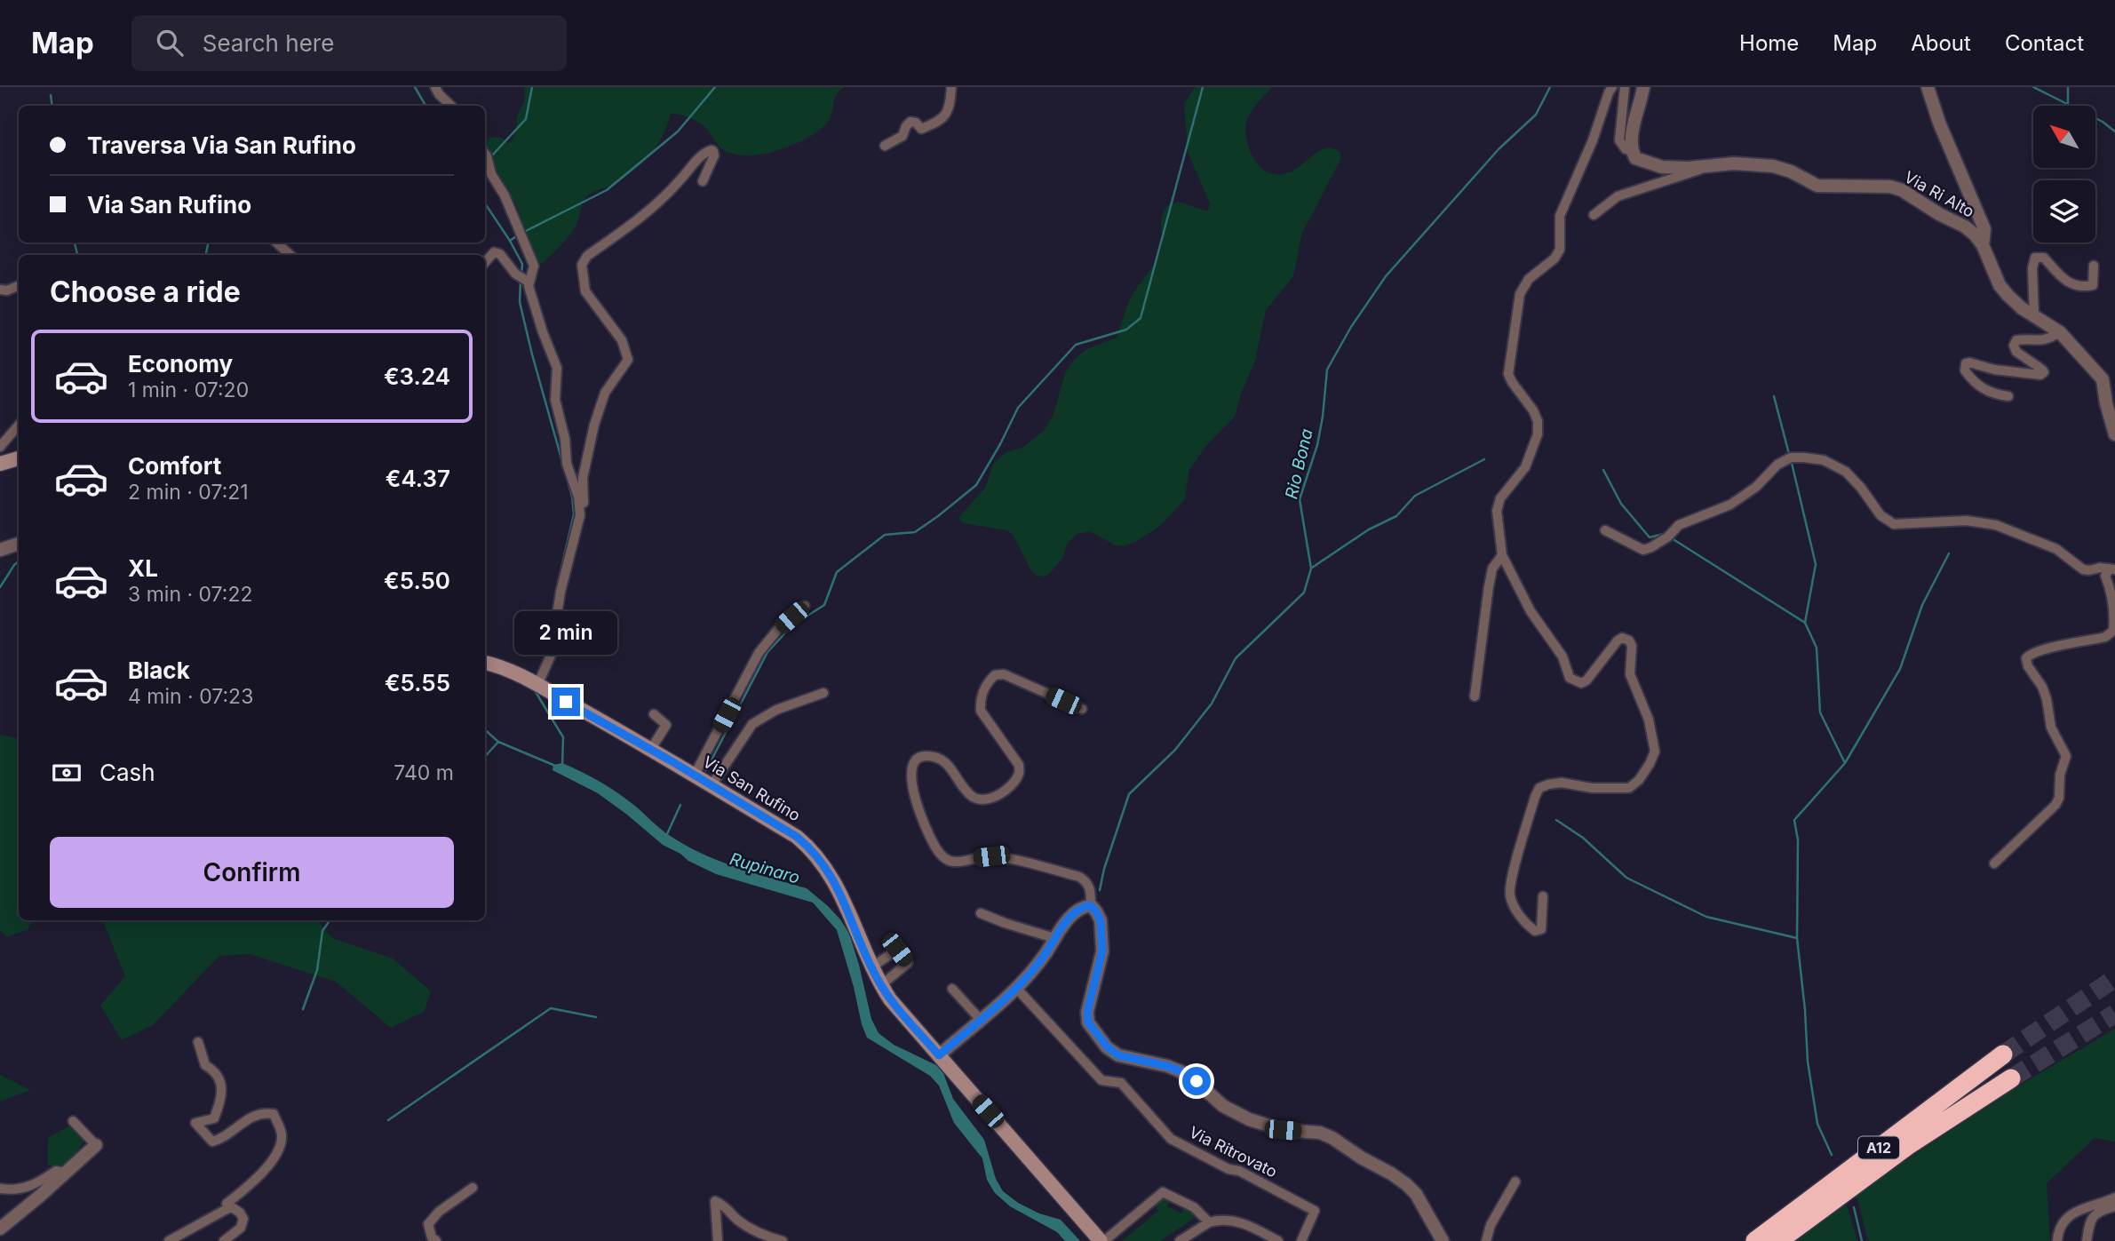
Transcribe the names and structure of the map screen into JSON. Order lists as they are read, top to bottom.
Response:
{
  "streets": {
    "highway": ["A12"],
    "main road": ["Via San Rufino"],
    "street": ["Via Ri Alto", "Via Ritrovato"]
  },
  "water": ["Rio Bona", "Rupinaro"],
  "north": "top left",
  "page": {
    "header": "Map",
    "search": "Search here",
    "nav": [
      "Home",
      "Map",
      "About",
      "Contact"
    ],
    "banner": ["Traversa Via San Rufino", "Via San Rufino"],
    "heading": "Choose a ride",
    "list": [
      {
        "name": "Economy",
        "note": "1 min · 07:20",
        "value": "€3.24"
      },
      {
        "name": "Comfort",
        "note": "2 min · 07:21",
        "value": "€4.37"
      },
      {
        "name": "XL",
        "note": "3 min · 07:22",
        "value": "€5.50"
      },
      {
        "name": "Black",
        "note": "4 min · 07:23",
        "value": "€5.55"
      }
    ],
    "bubble": "2 min",
    "pay": ["Cash", "740 m"],
    "buttons": "Confirm"
  }
}
